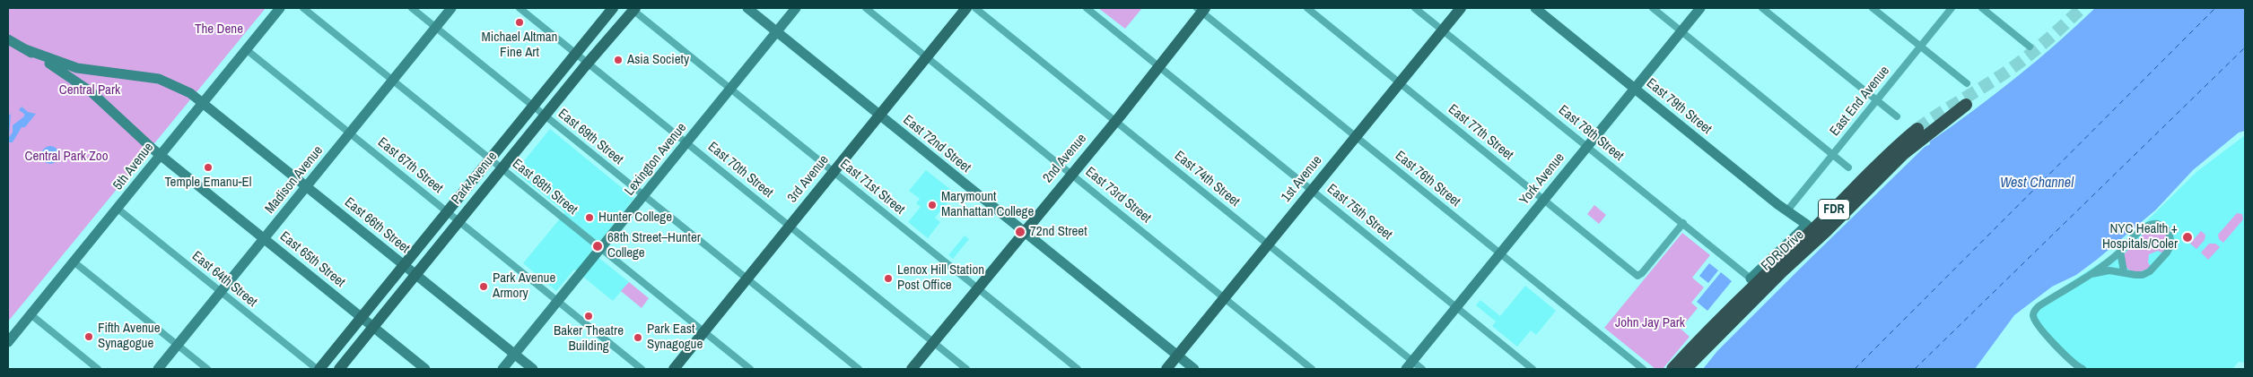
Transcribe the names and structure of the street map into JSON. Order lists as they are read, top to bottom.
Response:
{
  "streets": {
    "highway": ["FDR", "FDR Drive"],
    "main road": [
      "East 79th Street",
      "East 72nd Street",
      "2nd Avenue",
      "Lexington Avenue",
      "5th Avenue",
      "Park Avenue",
      "3rd Avenue",
      "1st Avenue",
      "York Avenue",
      "Madison Avenue",
      "East 66th Street",
      "East 65th Street"
    ],
    "street": [
      "East End Avenue",
      "East 77th Street",
      "East 78th Street",
      "East 69th Street",
      "East 67th Street",
      "East 70th Street",
      "East 74th Street",
      "East 76th Street",
      "East 68th Street",
      "East 71st Street",
      "East 73rd Street",
      "East 75th Street",
      "East 64th Street"
    ]
  },
  "crossings": [
    ["East End Avenue", "East 79th Street"],
    ["East 79th Street", "York Avenue"],
    ["East 79th Street", "FDR Drive"],
    ["East 77th Street", "East 78th Street"],
    ["East 77th Street", "1st Avenue"],
    ["East 77th Street", "York Avenue"],
    ["East 78th Street", "1st Avenue"],
    ["East 78th Street", "York Avenue"],
    ["East 78th Street", "FDR Drive"],
    ["East 69th Street", "Lexington Avenue"],
    ["East 69th Street", "Park Avenue"],
    ["East 69th Street", "3rd Avenue"],
    ["East 69th Street", "Madison Avenue"],
    ["East 72nd Street", "2nd Avenue"],
    ["East 72nd Street", "Lexington Avenue"],
    ["East 72nd Street", "3rd Avenue"],
    ["East 72nd Street", "1st Avenue"],
    ["2nd Avenue", "East 70th Street"],
    ["2nd Avenue", "East 74th Street"],
    ["2nd Avenue", "East 76th Street"],
    ["2nd Avenue", "East 71st Street"],
    ["2nd Avenue", "East 73rd Street"],
    ["2nd Avenue", "East 75th Street"],
    ["Lexington Avenue", "East 67th Street"],
    ["Lexington Avenue", "East 70th Street"],
    ["Lexington Avenue", "East 68th Street"],
    ["Lexington Avenue", "East 71st Street"],
    ["Lexington Avenue", "East 66th Street"],
    ["East 67th Street", "5th Avenue"],
    ["East 67th Street", "Park Avenue"],
    ["East 67th Street", "Madison Avenue"],
    ["5th Avenue", "East 66th Street"],
    ["5th Avenue", "East 65th Street"],
    ["5th Avenue", "East 64th Street"],
    ["East 70th Street", "Park Avenue"],
    ["East 70th Street", "3rd Avenue"],
    ["Park Avenue", "East 68th Street"],
    ["Park Avenue", "East 71st Street"],
    ["Park Avenue", "East 66th Street"],
    ["Park Avenue", "East 65th Street"],
    ["Park Avenue", "East 64th Street"],
    ["3rd Avenue", "East 68th Street"],
    ["3rd Avenue", "East 71st Street"],
    ["3rd Avenue", "East 73rd Street"],
    ["East 74th Street", "1st Avenue"],
    ["East 74th Street", "York Avenue"],
    ["1st Avenue", "East 76th Street"],
    ["1st Avenue", "East 73rd Street"],
    ["1st Avenue", "East 75th Street"],
    ["East 76th Street", "York Avenue"],
    ["York Avenue", "East 75th Street"],
    ["Madison Avenue", "East 68th Street"],
    ["Madison Avenue", "East 66th Street"],
    ["Madison Avenue", "East 65th Street"],
    ["Madison Avenue", "East 64th Street"],
    ["East 66th Street", "East 65th Street"]
  ],
  "water": ["West Channel"],
  "parks": [
    "The Dene",
    "Central Park",
    "Central Park Zoo",
    "John Jay Park"
  ],
  "places": [
    "Michael Altman Fine Art",
    "Asia Society",
    "Temple Emanu-El",
    "Marymount Manhattan College",
    "Hunter College",
    "72nd Street",
    "NYC Health + Hospitals/Coler",
    "68th Street–Hunter College",
    "Lenox Hill Station Post Office",
    "Park Avenue Armory",
    "Baker Theatre Building",
    "Fifth Avenue Synagogue",
    "Park East Synagogue"
  ]
}
